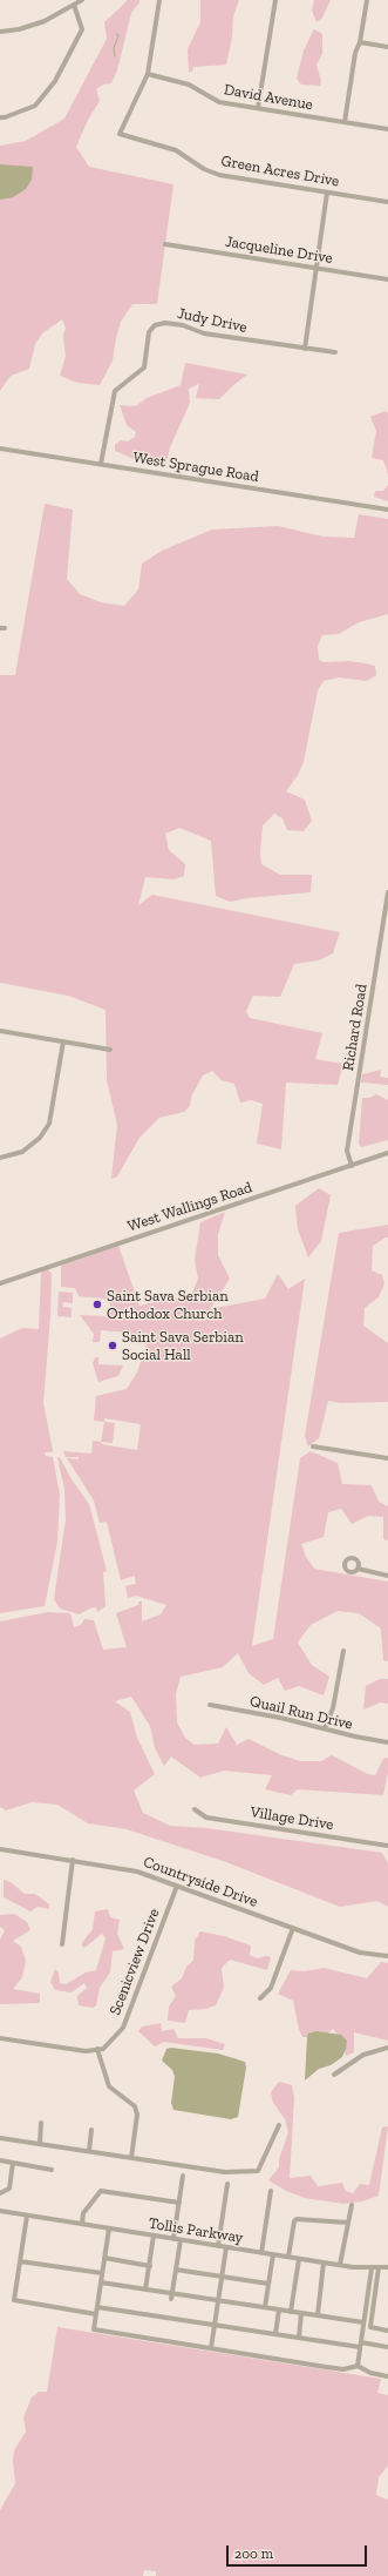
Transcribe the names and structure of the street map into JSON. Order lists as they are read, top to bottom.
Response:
{
  "streets": {
    "street": [
      "David Avenue",
      "Green Acres Drive",
      "Jacqueline Drive",
      "Judy Drive",
      "West Sprague Road",
      "Richard Road",
      "West Wallings Road",
      "Quail Run Drive",
      "Village Drive",
      "Countryside Drive",
      "Scenicview Drive",
      "Tollis Parkway"
    ]
  },
  "crossings": [
    ["David Avenue", "Green Acres Drive"],
    ["Judy Drive", "West Sprague Road"],
    ["Richard Road", "West Wallings Road"],
    ["Countryside Drive", "Scenicview Drive"]
  ],
  "places": ["Saint Sava Serbian Orthodox Church", "Saint Sava Serbian Social Hall"],
  "scale_bar": "200 m"
}
